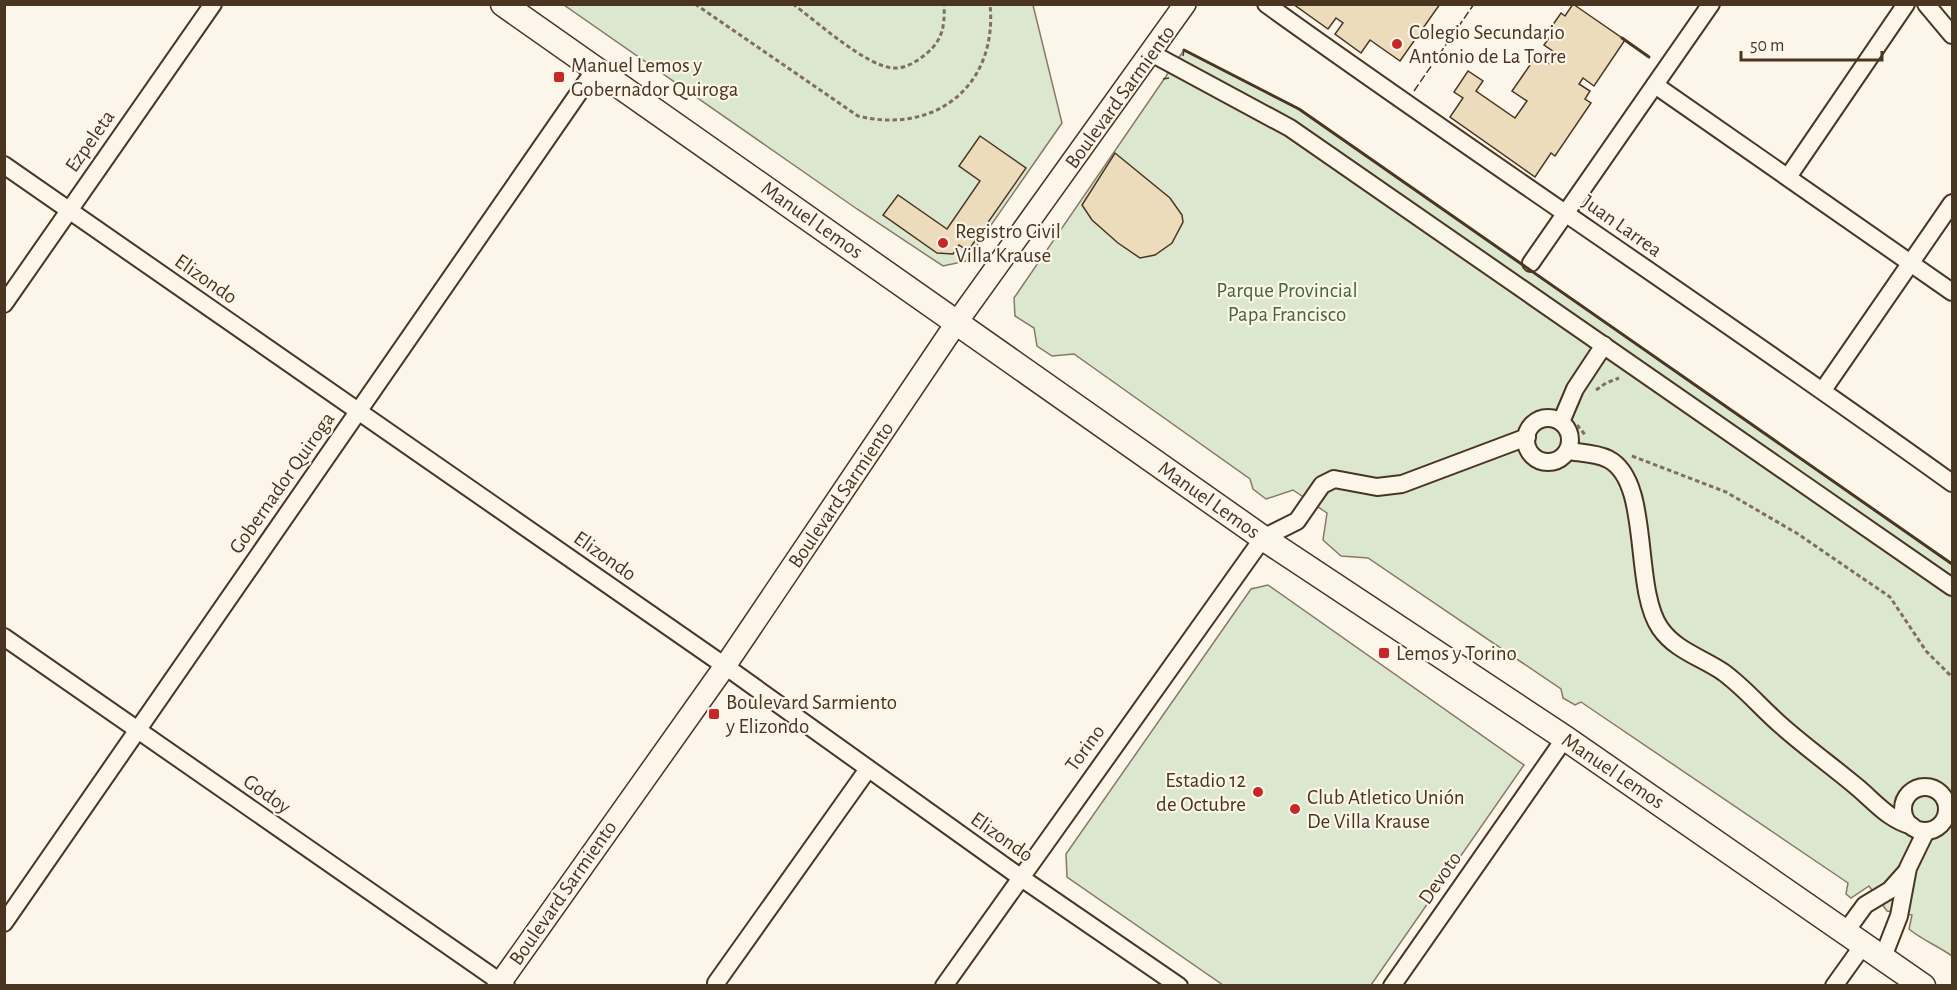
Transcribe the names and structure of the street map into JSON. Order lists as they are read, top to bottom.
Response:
{
  "streets": {
    "main road": ["Manuel Lemos"],
    "street": [
      "Boulevard Sarmiento",
      "Ezpeleta",
      "Juan Larrea",
      "Elizondo",
      "Gobernador Quiroga",
      "Torino",
      "Godoy",
      "Devoto"
    ]
  },
  "crossings": [
    ["Boulevard Sarmiento", "Manuel Lemos"],
    ["Boulevard Sarmiento", "Elizondo"],
    ["Boulevard Sarmiento", "Godoy"],
    ["Ezpeleta", "Elizondo"],
    ["Manuel Lemos", "Gobernador Quiroga"],
    ["Manuel Lemos", "Torino"],
    ["Manuel Lemos", "Devoto"],
    ["Elizondo", "Gobernador Quiroga"],
    ["Elizondo", "Torino"],
    ["Gobernador Quiroga", "Godoy"]
  ],
  "parks": ["Parque Provincial Papa Francisco"],
  "places": {
    "other": [
      "Colegio Secundario Antonio de La Torre",
      "Registro Civil Villa Krause",
      "Estadio 12 de Octubre",
      "Club Atletico Unión De Villa Krause"
    ],
    "transit": ["Manuel Lemos y Gobernador Quiroga", "Lemos y Torino", "Boulevard Sarmiento y Elizondo"]
  },
  "scale_bar": "50 m"
}
